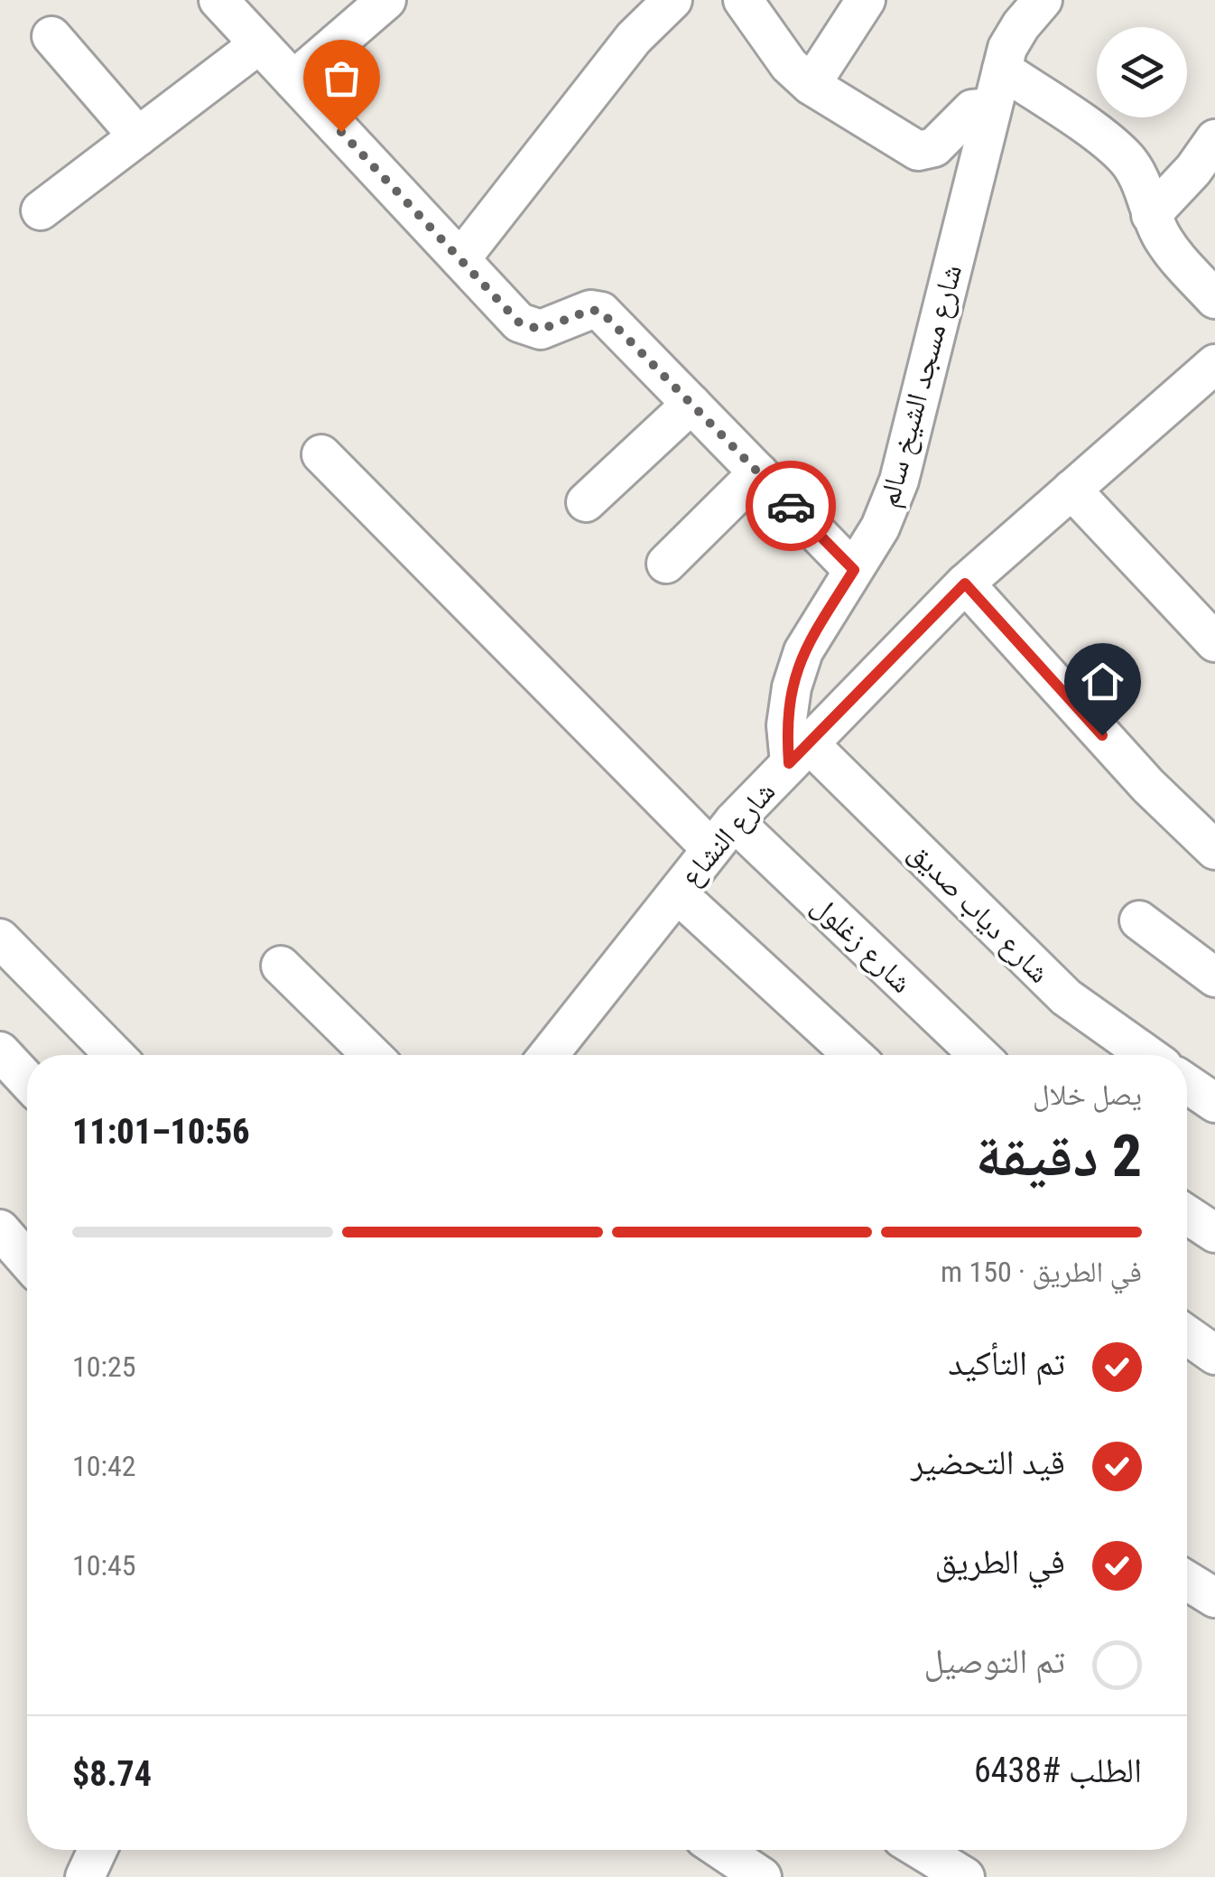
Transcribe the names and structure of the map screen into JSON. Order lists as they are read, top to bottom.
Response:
{
  "streets": {
    "street": [
      "شارع مسجد الشيخ سالم",
      "شارع النشاع",
      "شارع دياب صديق",
      "شارع زغلول"
    ]
  },
  "crossings": [
    ["شارع مسجد الشيخ سالم", "شارع النشاع"],
    ["شارع مسجد الشيخ سالم", "شارع دياب صديق"],
    ["شارع النشاع", "شارع دياب صديق"],
    ["شارع النشاع", "شارع زغلول"]
  ],
  "page": {
    "heading": ["2 دقيقة", "يصل خلال", "10:56–11:01"],
    "panel": ["الطلب #6438", "$8.74"],
    "bar": "في الطريق · 150 m",
    "list": [
      ["تم التأكيد", "10:25"],
      ["قيد التحضير", "10:42"],
      ["في الطريق", "10:45"],
      "تم التوصيل"
    ]
  }
}
